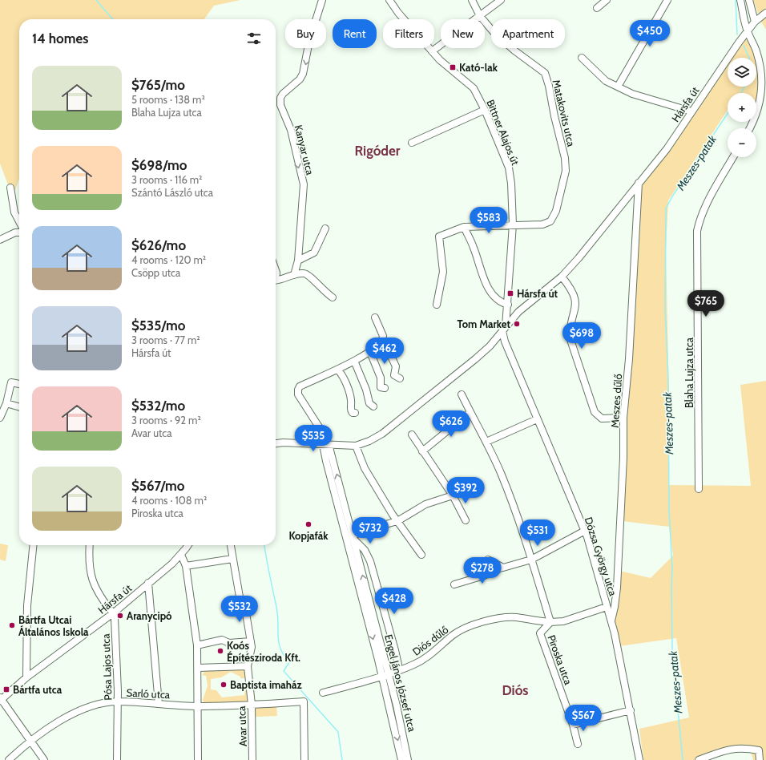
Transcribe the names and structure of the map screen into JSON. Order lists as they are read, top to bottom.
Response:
{
  "streets": {
    "street": [
      "Hársfa út",
      "Matakovits utca",
      "Bittner Alajos út",
      "Kanyar utca",
      "Blaha Lujza utca",
      "Meszes dűlő",
      "Dózsa György utca",
      "Diós dűlő",
      "Piroska utca",
      "Pósa Lajos utca",
      "Engel János József utca",
      "Sarló utca",
      "Avar utca"
    ]
  },
  "crossings": [
    ["Hársfa út", "Bittner Alajos út"],
    ["Hársfa út", "Meszes dűlő"],
    ["Hársfa út", "Dózsa György utca"],
    ["Hársfa út", "Pósa Lajos utca"],
    ["Hársfa út", "Engel János József utca"],
    ["Matakovits utca", "Bittner Alajos út"],
    ["Bittner Alajos út", "Dózsa György utca"],
    ["Meszes dűlő", "Dózsa György utca"],
    ["Dózsa György utca", "Piroska utca"],
    ["Diós dűlő", "Piroska utca"],
    ["Diós dűlő", "Engel János József utca"],
    ["Pósa Lajos utca", "Sarló utca"],
    ["Sarló utca", "Avar utca"]
  ],
  "one_way": ["Kanyar utca"],
  "districts": ["Rigóder", "Diós"],
  "water": ["Meszes-patak"],
  "places": {
    "transit": ["Kató-lak", "Hársfa út", "Bártfa utca"],
    "other": [
      "Tom Market",
      "Kopjafák",
      "Aranycipó",
      "Bártfa Utcai Általános Iskola",
      "Koós Építésziroda Kft.",
      "Baptista imaház"
    ]
  },
  "page": {
    "chip": [
      "Buy",
      "Rent",
      "Filters",
      "New",
      "Apartment"
    ],
    "heading": "14 homes",
    "price": [
      "$450",
      "$583",
      "$765",
      "$698",
      "$462",
      "$626",
      "$535",
      "$392",
      "$732",
      "$531",
      "$278",
      "$428",
      "$532",
      "$567"
    ],
    "map_buttons": ["+", "−"],
    "list": [
      {
        "name": "$765/mo",
        "note": "5 rooms · 138 m² · Blaha Lujza utca"
      },
      {
        "name": "$698/mo",
        "note": "3 rooms · 116 m² · Szántó László utca"
      },
      {
        "name": "$626/mo",
        "note": "4 rooms · 120 m² · Csöpp utca"
      },
      {
        "name": "$535/mo",
        "note": "3 rooms · 77 m² · Hársfa út"
      },
      {
        "name": "$532/mo",
        "note": "3 rooms · 92 m² · Avar utca"
      },
      {
        "name": "$567/mo",
        "note": "4 rooms · 108 m² · Piroska utca"
      }
    ]
  }
}
